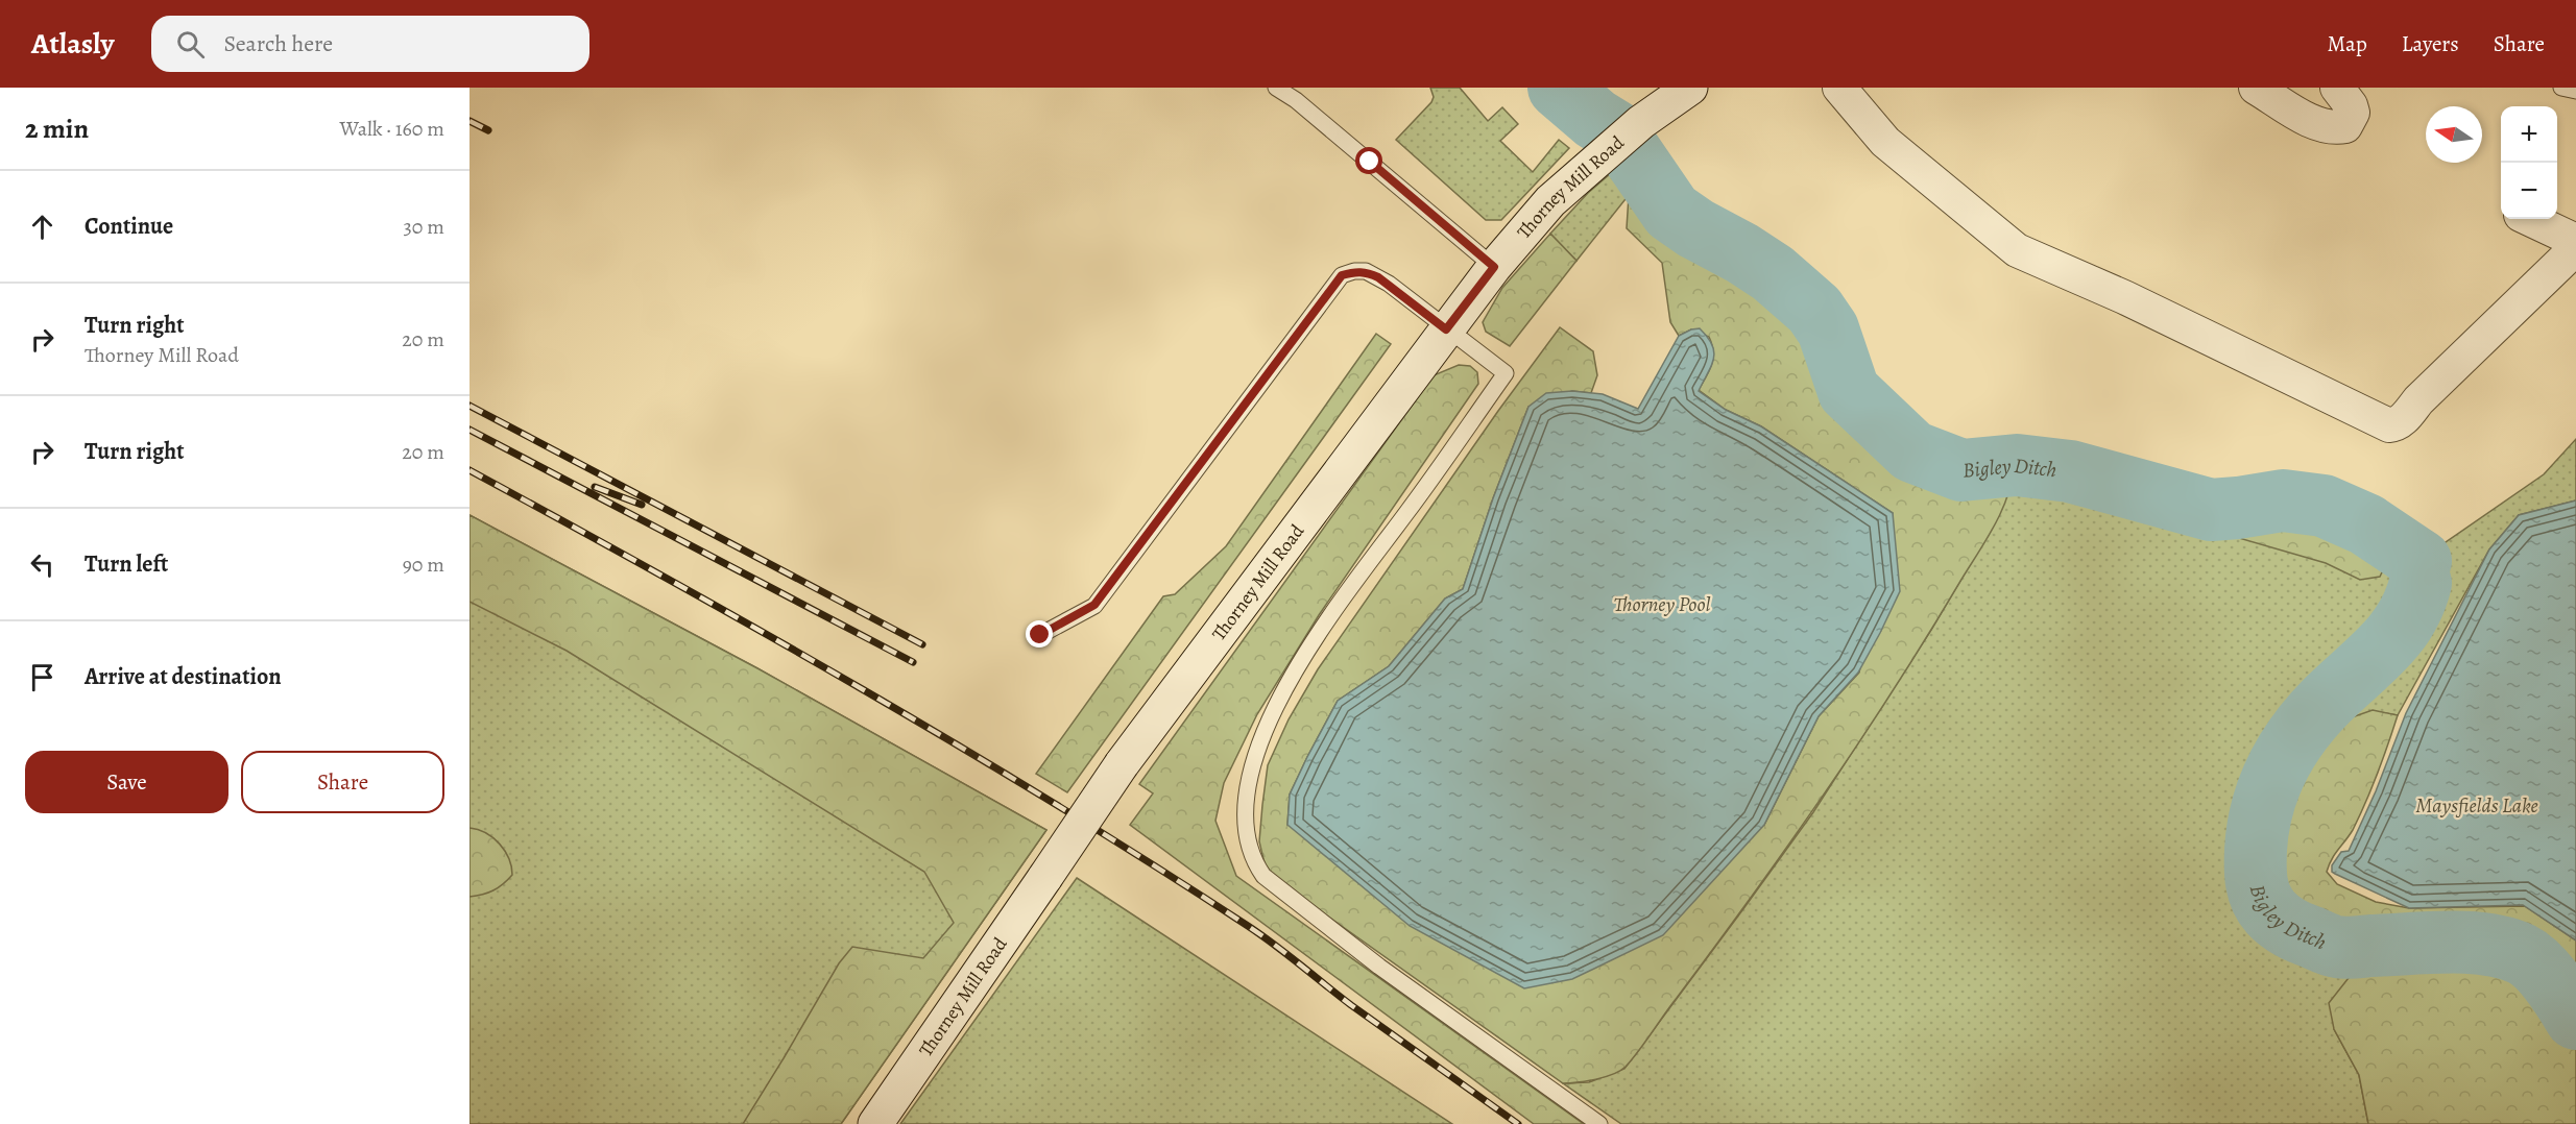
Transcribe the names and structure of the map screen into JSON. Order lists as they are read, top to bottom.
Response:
{
  "streets": {
    "street": ["Thorney Mill Road"]
  },
  "water": ["Bigley Ditch", "Thorney Pool", "Maysfields Lake"],
  "north": "left",
  "page": {
    "header": "Atlasly",
    "search": "Search here",
    "nav": ["Map", "Layers", "Share"],
    "heading": ["2 min", "Walk · 160 m"],
    "map_buttons": ["+", "−"],
    "list": [
      ["Continue", "30 m"],
      ["Turn right", "Thorney Mill Road", "20 m"],
      ["Turn right", "20 m"],
      ["Turn left", "90 m"],
      "Arrive at destination"
    ],
    "buttons": ["Save", "Share"]
  }
}
